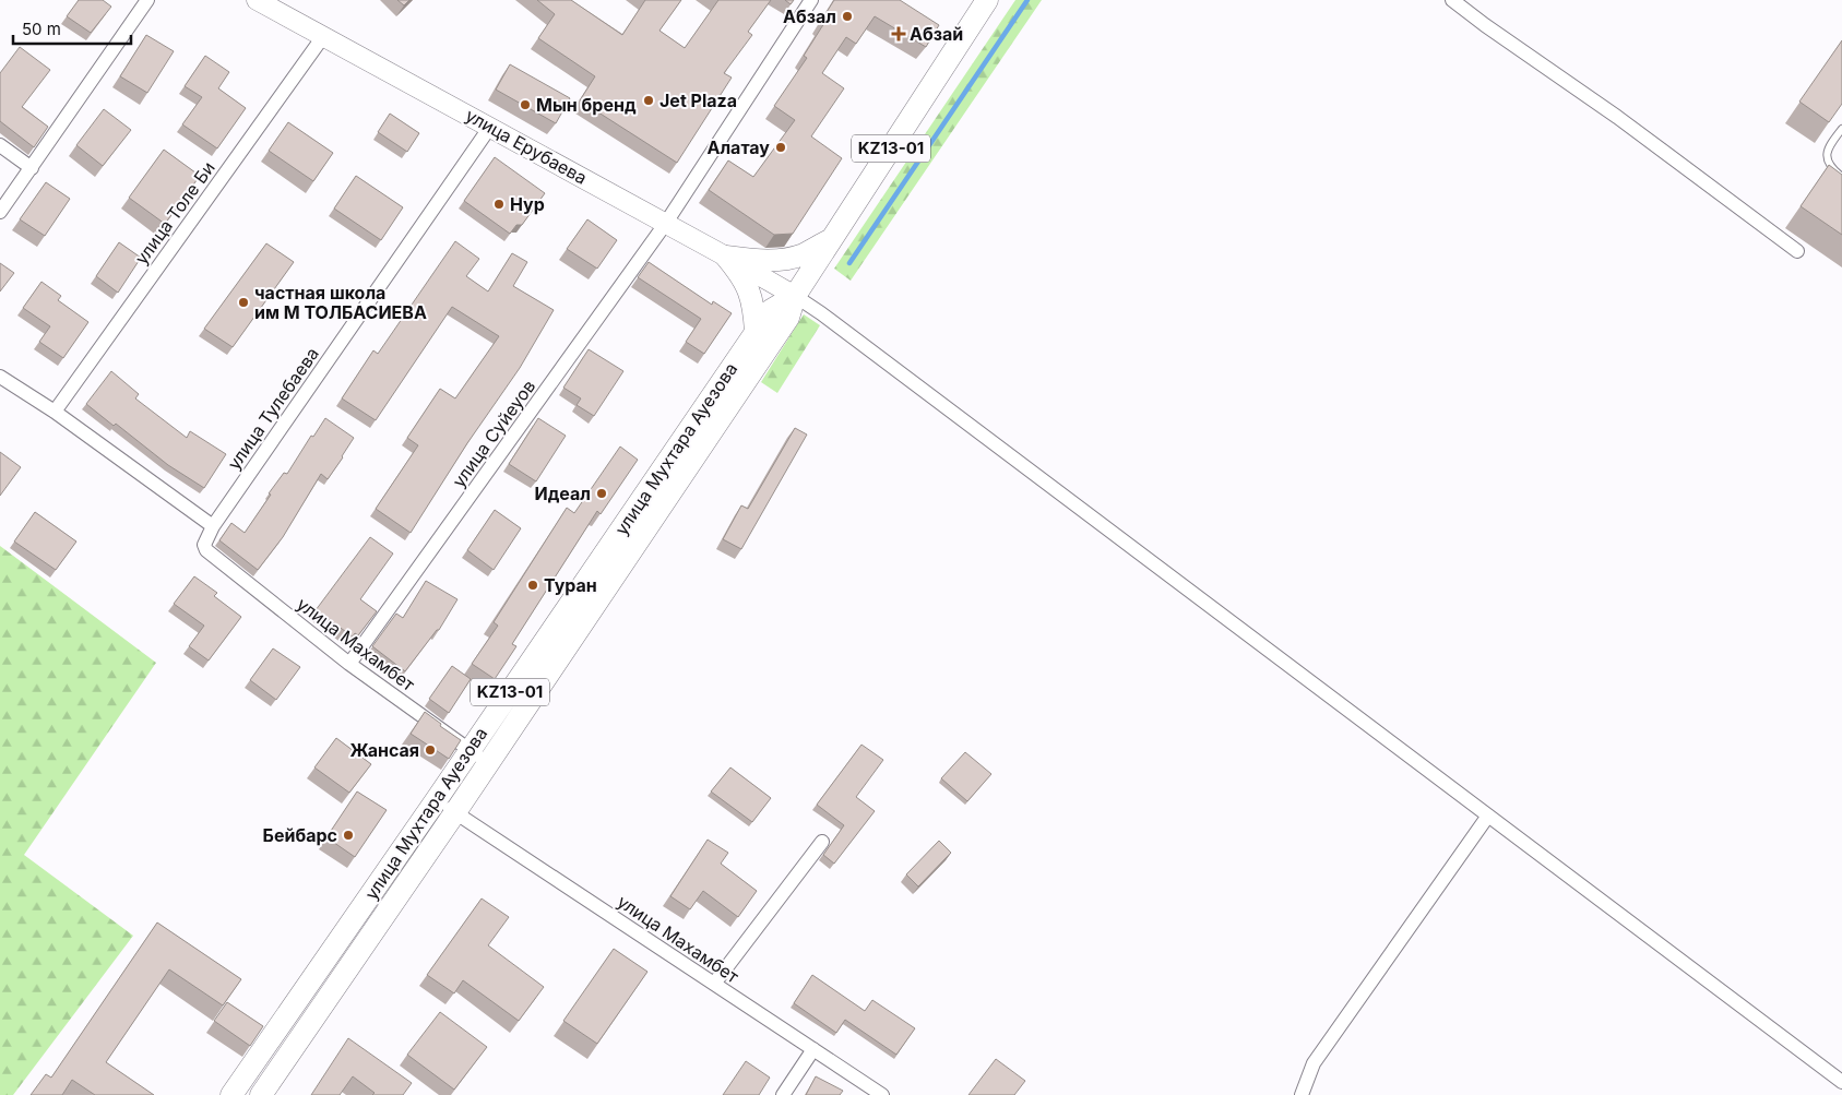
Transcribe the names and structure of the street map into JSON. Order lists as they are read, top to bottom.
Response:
{
  "streets": {
    "main road": ["KZ13-01", "улица Мухтара Ауезова"],
    "street": [
      "улица Ерубаева",
      "улица Толе Би",
      "улица Тулебаева",
      "улица Суйеуов",
      "улица Махамбет"
    ]
  },
  "crossings": [
    ["улица Ерубаева", "улица Толе Би"],
    ["улица Ерубаева", "улица Тулебаева"],
    ["улица Ерубаева", "улица Суйеуов"],
    ["улица Ерубаева", "улица Мухтара Ауезова"],
    ["улица Тулебаева", "улица Махамбет"],
    ["улица Суйеуов", "улица Махамбет"],
    ["улица Мухтара Ауезова", "улица Махамбет"]
  ],
  "places": {
    "other": [
      "Абзал",
      "Jet Plaza",
      "Мын бренд",
      "Алатау",
      "Нур",
      "частная школа им М ТОЛБАСИЕВА",
      "Идеал",
      "Туран",
      "Жансая",
      "Бейбарс"
    ],
    "health": ["Абзай"]
  },
  "scale_bar": "50 m"
}
